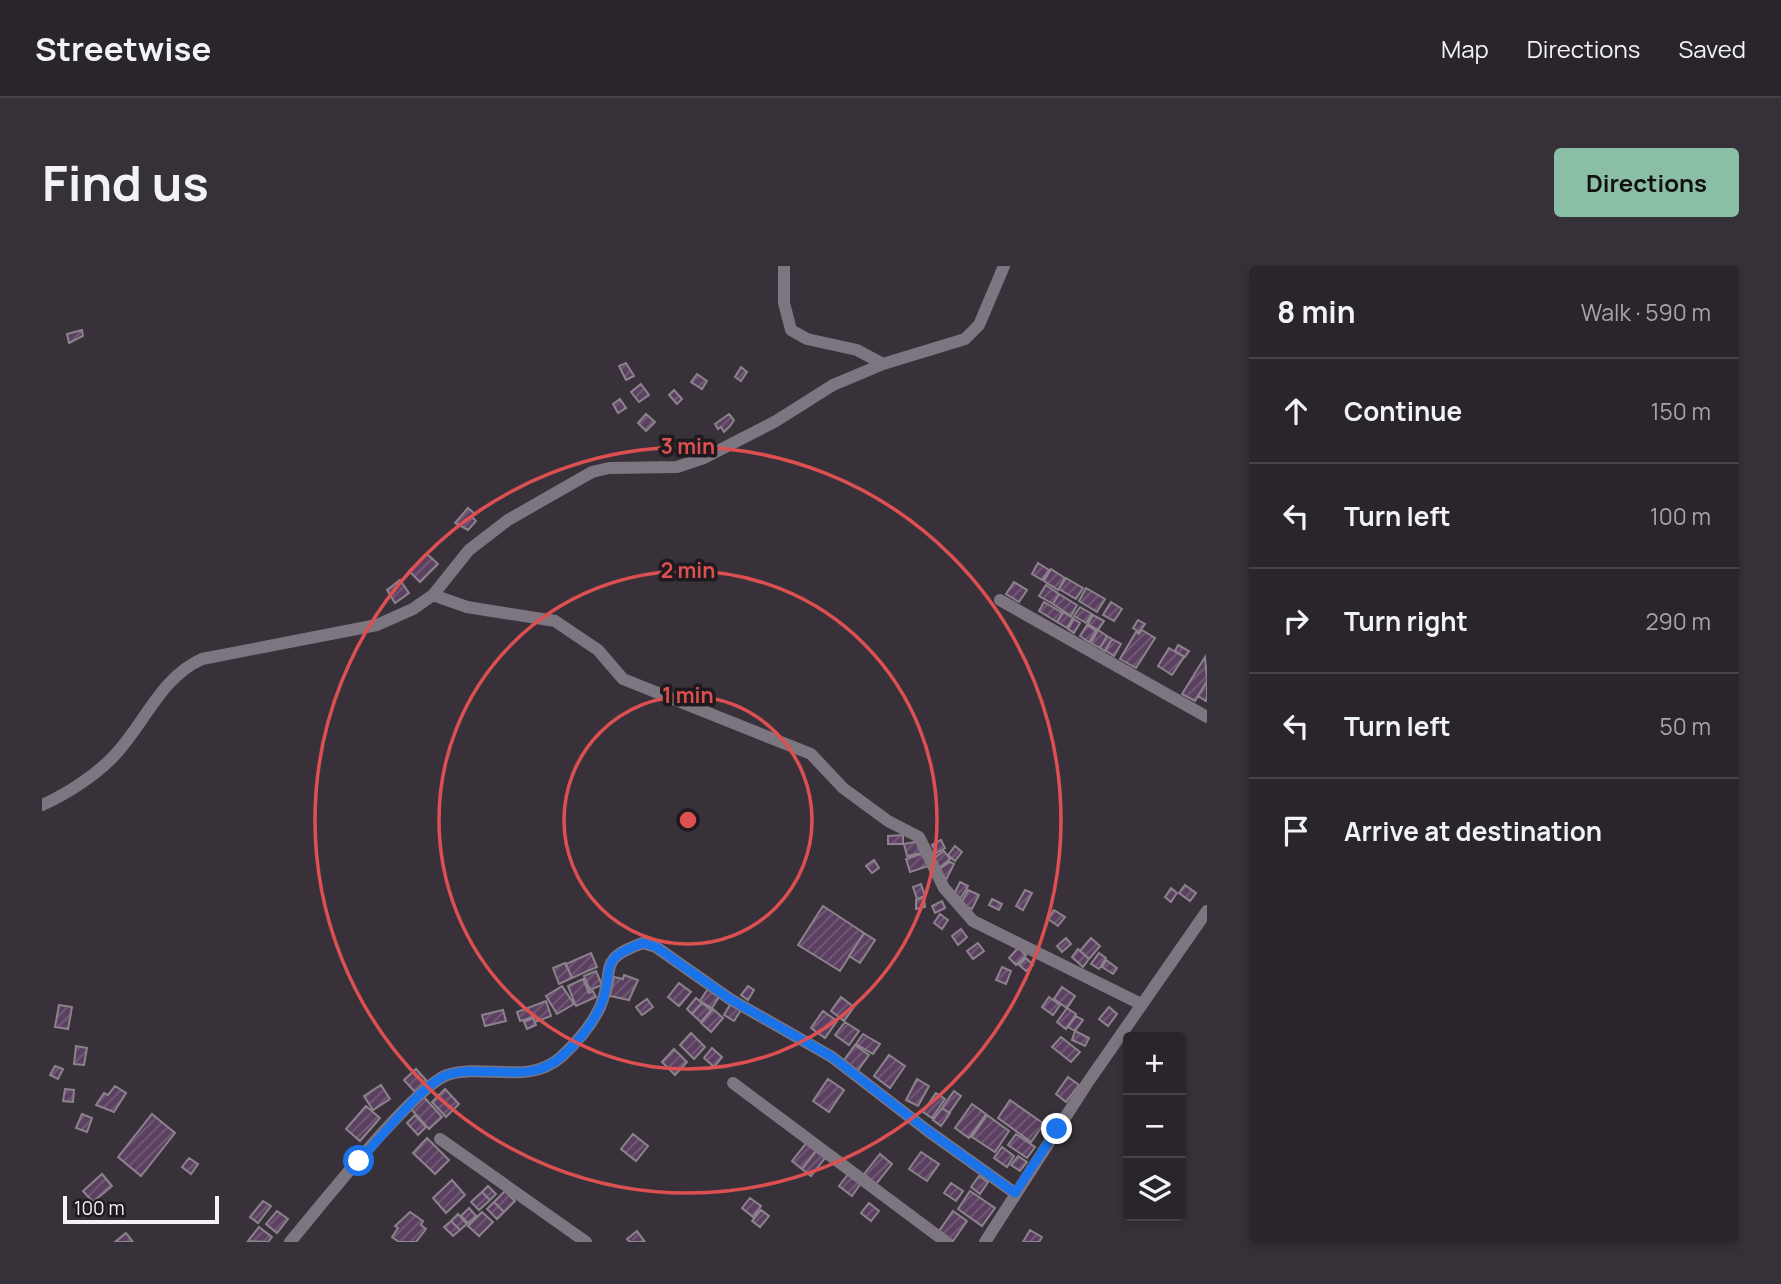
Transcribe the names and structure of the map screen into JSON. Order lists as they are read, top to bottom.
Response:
{
  "scale_bar": "100 m",
  "page": {
    "header": "Streetwise",
    "nav": ["Map", "Directions", "Saved"],
    "buttons": "Directions",
    "title": "Find us",
    "heading": ["8 min", "Walk · 590 m"],
    "list": [
      ["Continue", "150 m"],
      ["Turn left", "100 m"],
      ["Turn right", "290 m"],
      ["Turn left", "50 m"],
      "Arrive at destination"
    ],
    "map_buttons": ["+", "−"],
    "scale": "100 m"
  },
  "rings": ["3 min", "2 min", "1 min"]
}
